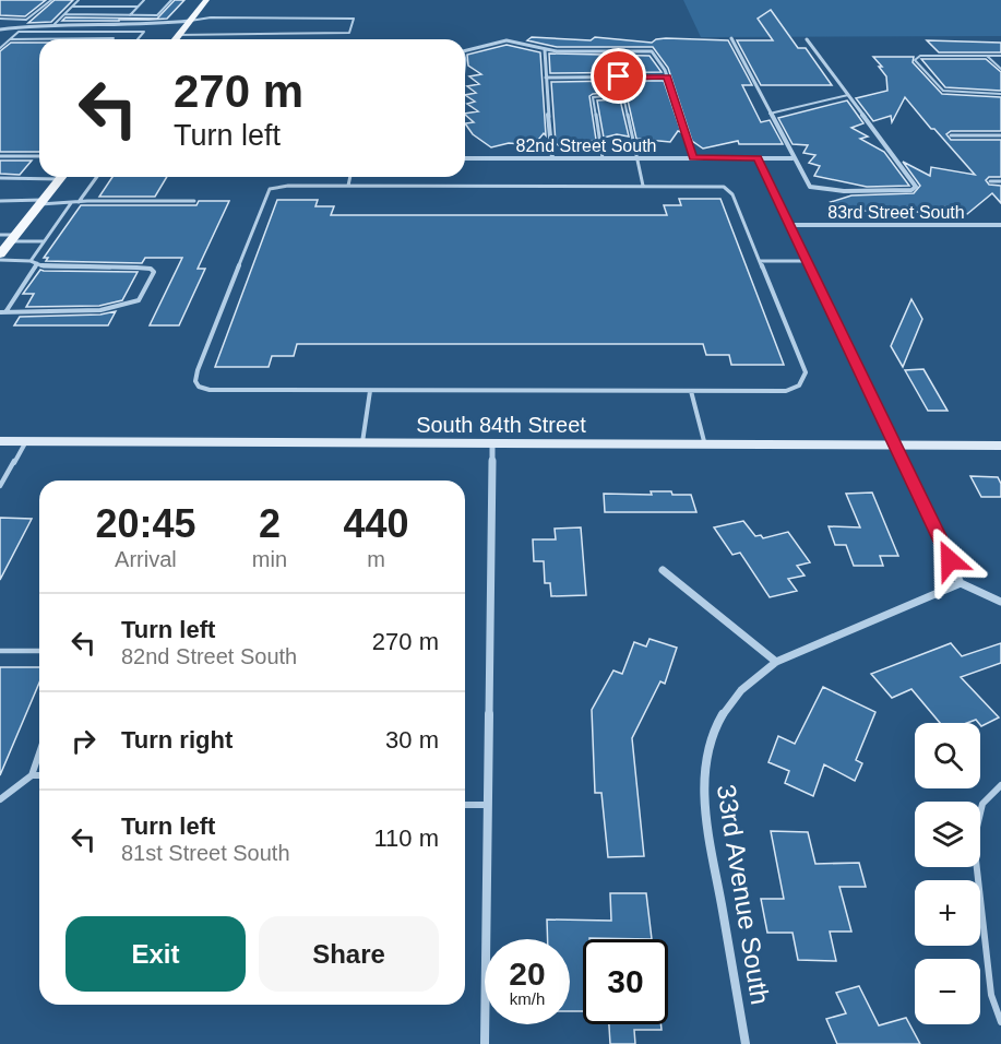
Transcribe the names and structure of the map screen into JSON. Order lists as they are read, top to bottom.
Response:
{
  "streets": {
    "main road": ["South 84th Street"],
    "street": ["82nd Street South", "83rd Street South", "33rd Avenue South"]
  },
  "page": {
    "turn": ["270 m", "Turn left"],
    "eta": [
      "20:45",
      "Arrival",
      "2",
      "min",
      "440",
      "m"
    ],
    "list": [
      {
        "name": "Turn left",
        "note": "82nd Street South",
        "value": "270 m"
      },
      {
        "name": "Turn right",
        "value": "30 m"
      },
      {
        "name": "Turn left",
        "note": "81st Street South",
        "value": "110 m"
      }
    ],
    "map_buttons": ["+", "−"],
    "buttons": ["Exit", "Share"],
    "speed": "20 km/h",
    "limit": "30"
  }
}
